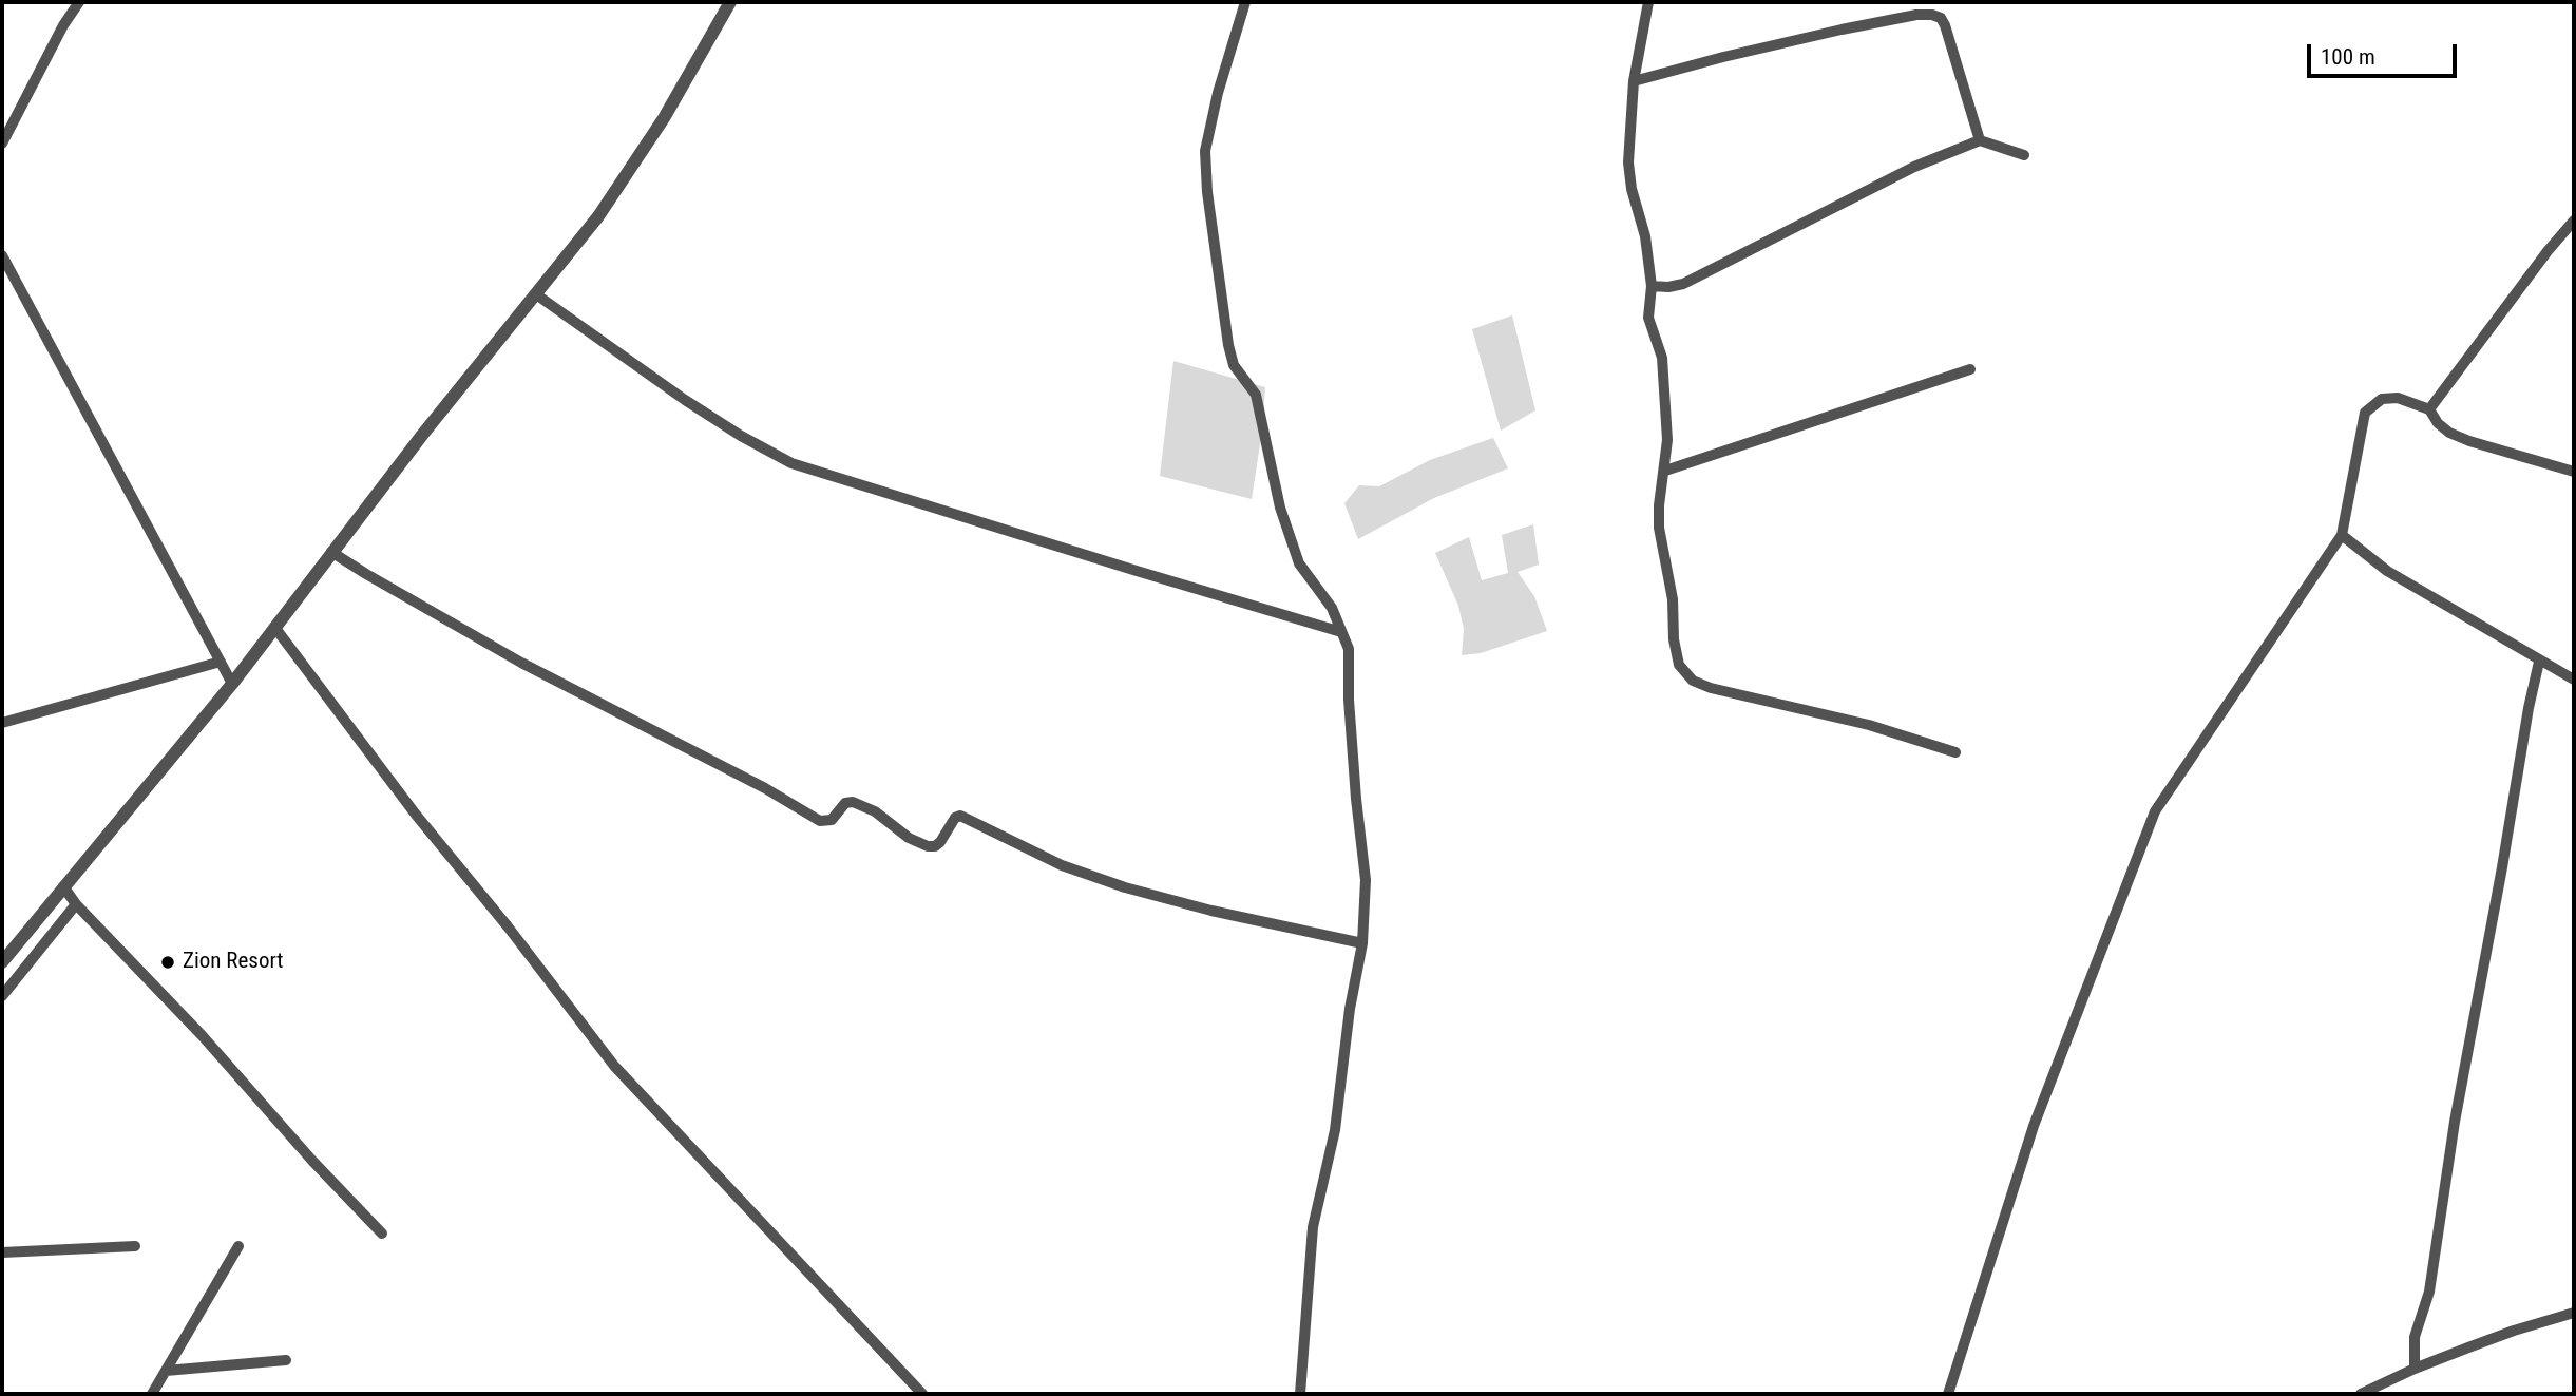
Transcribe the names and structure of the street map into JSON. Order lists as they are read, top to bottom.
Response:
{
  "places": ["Zion Resort"],
  "scale_bar": "100 m"
}
